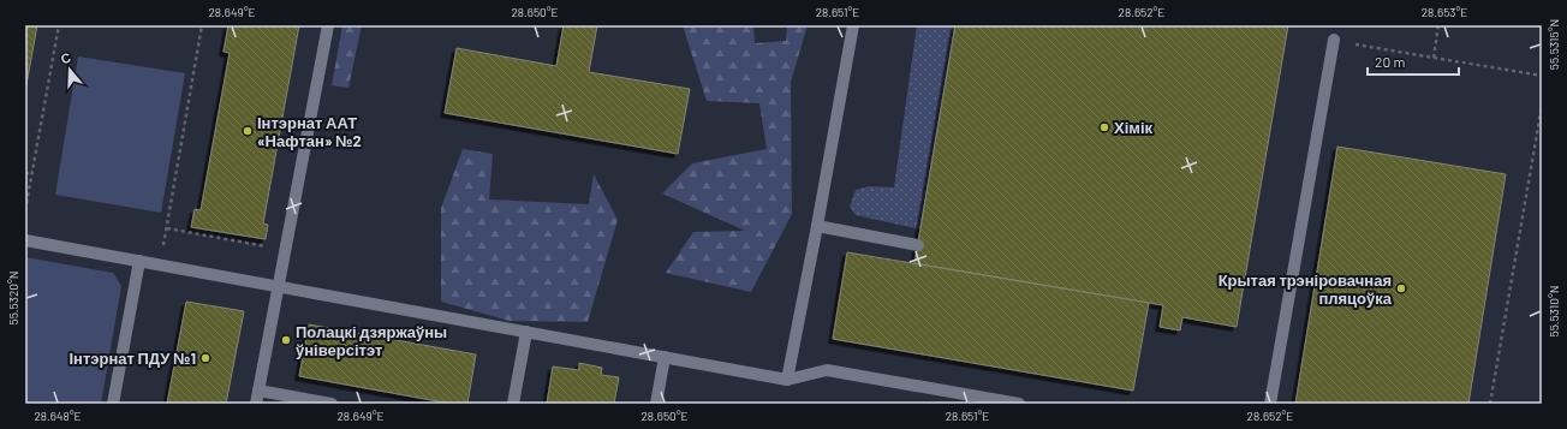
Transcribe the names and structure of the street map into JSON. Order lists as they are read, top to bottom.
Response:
{
  "places": [
    "Хімік",
    "Інтэрнат ААТ «Нафтан» №2",
    "Крытая трэніровачная пляцоўка",
    "Полацкі дзяржаўны ўніверсітэт",
    "Інтэрнат ПДУ №1"
  ],
  "scale_bar": "20 m",
  "north": "top",
  "coordinates": [
    "28.649°E",
    "28.650°E",
    "28.651°E",
    "28.652°E",
    "28.653°E",
    "55.5315°N",
    "55.5320°N",
    "55.5310°N",
    "28.648°E"
  ]
}
